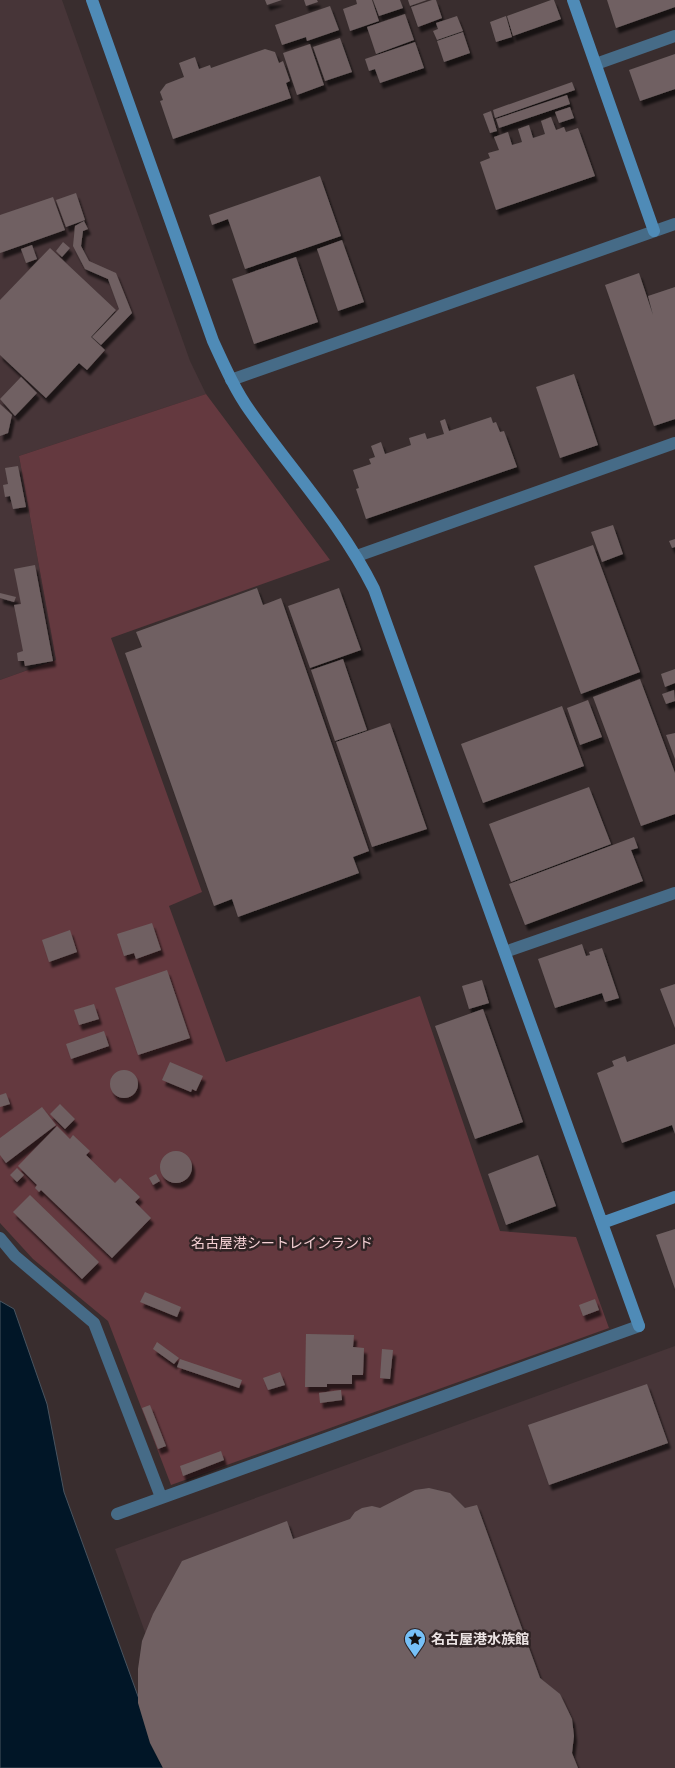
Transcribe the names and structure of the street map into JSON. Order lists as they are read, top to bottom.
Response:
{
  "parks": ["名古屋港シートレインランド"],
  "places": {
    "place": ["名古屋港水族館"]
  }
}
